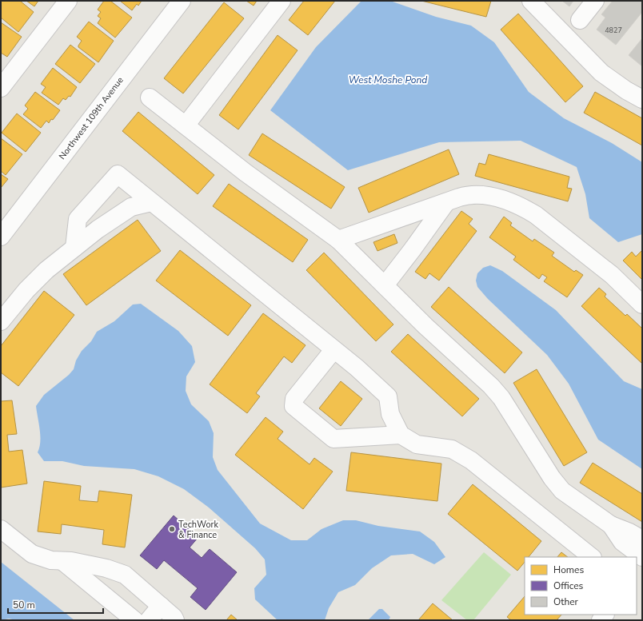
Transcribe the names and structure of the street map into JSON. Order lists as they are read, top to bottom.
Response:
{
  "streets": {
    "street": ["Northwest 109th Avenue"]
  },
  "water": ["West Moshe Pond"],
  "places": ["TechWork & Finance"],
  "house_numbers": ["4827"],
  "legend": ["Homes", "Offices", "Other"],
  "scale_bar": "50 m"
}
